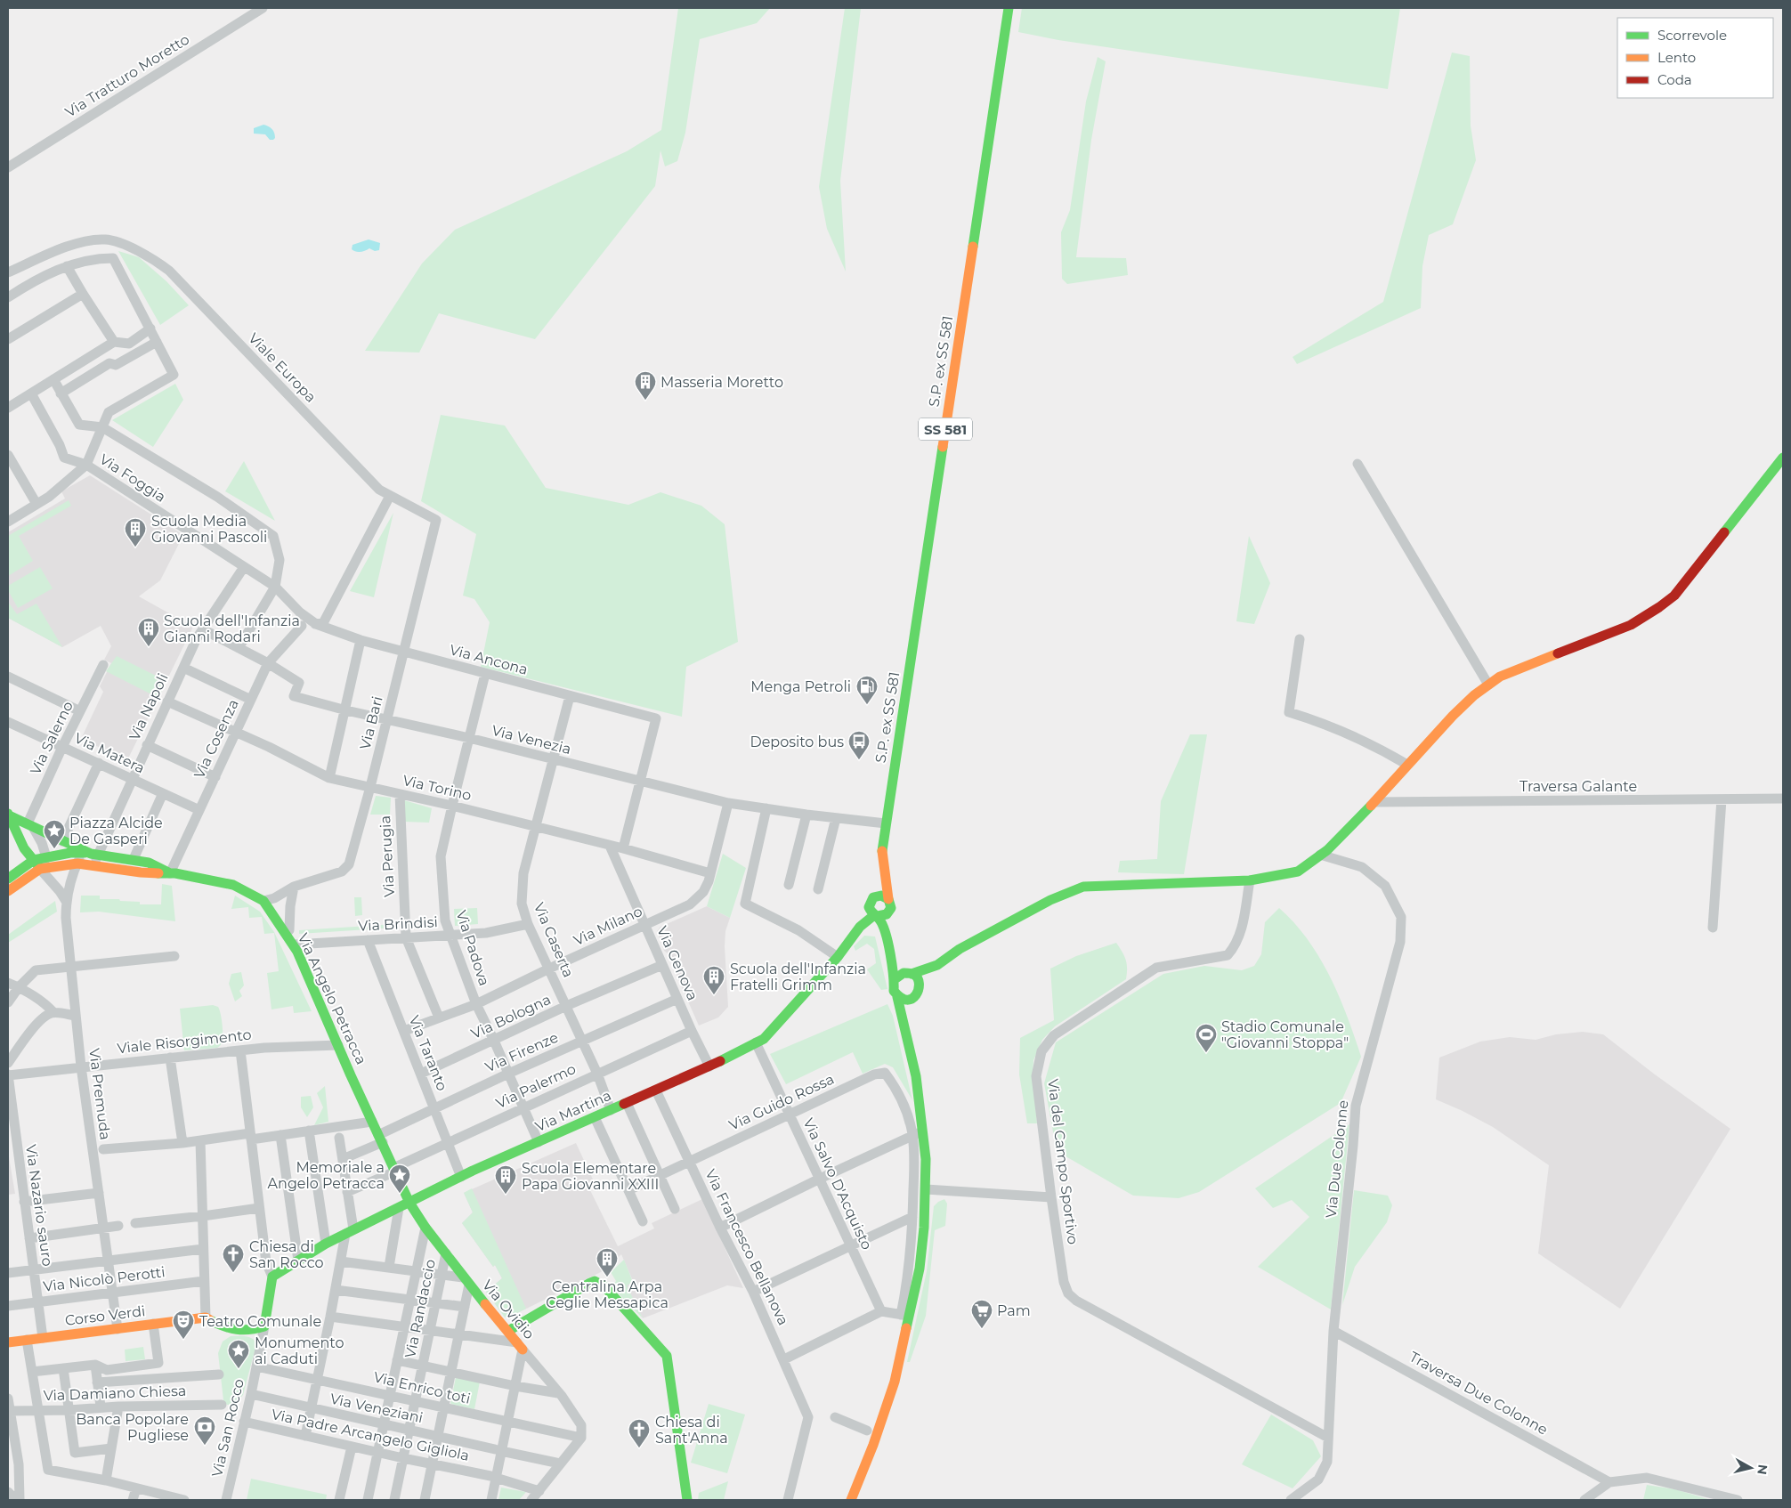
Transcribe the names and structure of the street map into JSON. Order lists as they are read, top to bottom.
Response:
{
  "streets": {
    "street": [
      "Via Tratturo Moretto",
      "S.P. ex SS 581",
      "Viale Europa",
      "SS 581",
      "Via Foggia",
      "Via Ancona",
      "Via Napoli",
      "Via Bari",
      "Via Salerno",
      "Via Cosenza",
      "Via Venezia",
      "Via Matera",
      "Traversa Galante",
      "Via Torino",
      "Via Perugia",
      "Via Brindisi",
      "Via Milano",
      "Via Caserta",
      "Via Padova",
      "Via Genova",
      "Via Angelo Petracca",
      "Via Bologna",
      "Viale Risorgimento",
      "Via Firenze",
      "Via Taranto",
      "Via Palermo",
      "Via Premuda",
      "Via Guido Rossa",
      "Via Martina",
      "Via Due Colonne",
      "Via del Campo Sportivo",
      "Via Salvo D'Acquisto",
      "Via Nazario sauro",
      "Via Francesco Bellanova",
      "Via Nicolò Perotti",
      "Via Randaccio",
      "Via Ovidio",
      "Corso Verdi",
      "Via Enrico toti",
      "Via Damiano Chiesa",
      "Traversa Due Colonne",
      "Via Veneziani",
      "Via San Rocco",
      "Via Padre Arcangelo Gigliola"
    ]
  },
  "crossings": [
    ["S.P. ex SS 581", "Via Venezia"],
    ["Viale Europa", "Via Bari"],
    ["Via Foggia", "Via Ancona"],
    ["Via Foggia", "Via Napoli"],
    ["Via Ancona", "Via Bari"],
    ["Via Ancona", "Via Venezia"],
    ["Via Ancona", "Via Caserta"],
    ["Via Ancona", "Via Padova"],
    ["Via Napoli", "Via Venezia"],
    ["Via Napoli", "Via Matera"],
    ["Via Napoli", "Via Torino"],
    ["Via Napoli", "Via Premuda"],
    ["Via Bari", "Via Venezia"],
    ["Via Bari", "Via Torino"],
    ["Via Bari", "Via Angelo Petracca"],
    ["Via Salerno", "Via Matera"],
    ["Via Cosenza", "Via Venezia"],
    ["Via Cosenza", "Via Matera"],
    ["Via Cosenza", "Via Torino"],
    ["Via Cosenza", "Via Angelo Petracca"],
    ["Via Venezia", "Via Milano"],
    ["Via Venezia", "Via Caserta"],
    ["Via Venezia", "Via Padova"],
    ["Via Torino", "Via Perugia"],
    ["Via Torino", "Via Milano"],
    ["Via Torino", "Via Caserta"],
    ["Via Torino", "Via Padova"],
    ["Via Torino", "Via Genova"],
    ["Via Perugia", "Via Brindisi"],
    ["Via Perugia", "Via Milano"],
    ["Via Brindisi", "Via Caserta"],
    ["Via Brindisi", "Via Padova"],
    ["Via Brindisi", "Via Angelo Petracca"],
    ["Via Brindisi", "Via Taranto"],
    ["Via Milano", "Via Caserta"],
    ["Via Milano", "Via Padova"],
    ["Via Milano", "Via Genova"],
    ["Via Milano", "Via Taranto"],
    ["Via Caserta", "Via Bologna"],
    ["Via Caserta", "Via Firenze"],
    ["Via Caserta", "Via Palermo"],
    ["Via Caserta", "Via Martina"],
    ["Via Padova", "Via Bologna"],
    ["Via Padova", "Via Firenze"],
    ["Via Padova", "Via Palermo"],
    ["Via Padova", "Via Martina"],
    ["Via Genova", "Via Bologna"],
    ["Via Genova", "Via Firenze"],
    ["Via Genova", "Via Palermo"],
    ["Via Genova", "Via Martina"],
    ["Via Angelo Petracca", "Viale Risorgimento"],
    ["Via Angelo Petracca", "Via Firenze"],
    ["Via Angelo Petracca", "Via Palermo"],
    ["Via Angelo Petracca", "Via Martina"],
    ["Via Angelo Petracca", "Via Ovidio"],
    ["Via Bologna", "Via Taranto"],
    ["Viale Risorgimento", "Via Premuda"],
    ["Viale Risorgimento", "Via Nazario sauro"],
    ["Via Firenze", "Via Taranto"],
    ["Via Taranto", "Via Palermo"],
    ["Via Taranto", "Via Martina"],
    ["Via Premuda", "Via Nicolò Perotti"],
    ["Via Premuda", "Corso Verdi"],
    ["Via Guido Rossa", "Via Salvo D'Acquisto"],
    ["Via Guido Rossa", "Via Francesco Bellanova"],
    ["Via Martina", "Via Salvo D'Acquisto"],
    ["Via Martina", "Via Francesco Bellanova"],
    ["Via Martina", "Via Ovidio"],
    ["Via Martina", "Via San Rocco"],
    ["Via Due Colonne", "Via del Campo Sportivo"],
    ["Via Due Colonne", "Traversa Due Colonne"],
    ["Via Nazario sauro", "Via Nicolò Perotti"],
    ["Via Nazario sauro", "Corso Verdi"],
    ["Via Randaccio", "Via Ovidio"],
    ["Via Randaccio", "Via Enrico toti"],
    ["Via Randaccio", "Via Veneziani"],
    ["Via Randaccio", "Via Padre Arcangelo Gigliola"],
    ["Via Ovidio", "Via Enrico toti"],
    ["Via Enrico toti", "Via San Rocco"],
    ["Via Veneziani", "Via San Rocco"],
    ["Via San Rocco", "Via Padre Arcangelo Gigliola"]
  ],
  "places": {
    "building": [
      "Masseria Moretto",
      "Scuola Media Giovanni Pascoli",
      "Scuola dell'Infanzia Gianni Rodari",
      "Scuola dell'Infanzia Fratelli Grimm",
      "Scuola Elementare Papa Giovanni XXIII",
      "Centralina Arpa Ceglie Messapica"
    ],
    "fuel station": ["Menga Petroli"],
    "bus stop": ["Deposito bus"],
    "place": ["Piazza Alcide De Gasperi", "Memoriale a Angelo Petracca", "Monumento ai Caduti"],
    "sports": ["Stadio Comunale \"Giovanni Stoppa\""],
    "church": ["Chiesa di San Rocco", "Chiesa di Sant'Anna"],
    "supermarket": ["Pam"],
    "theatre": ["Teatro Comunale"],
    "bank": ["Banca Popolare Pugliese"]
  },
  "legend": ["Scorrevole", "Lento", "Coda"],
  "north": "right"
}
